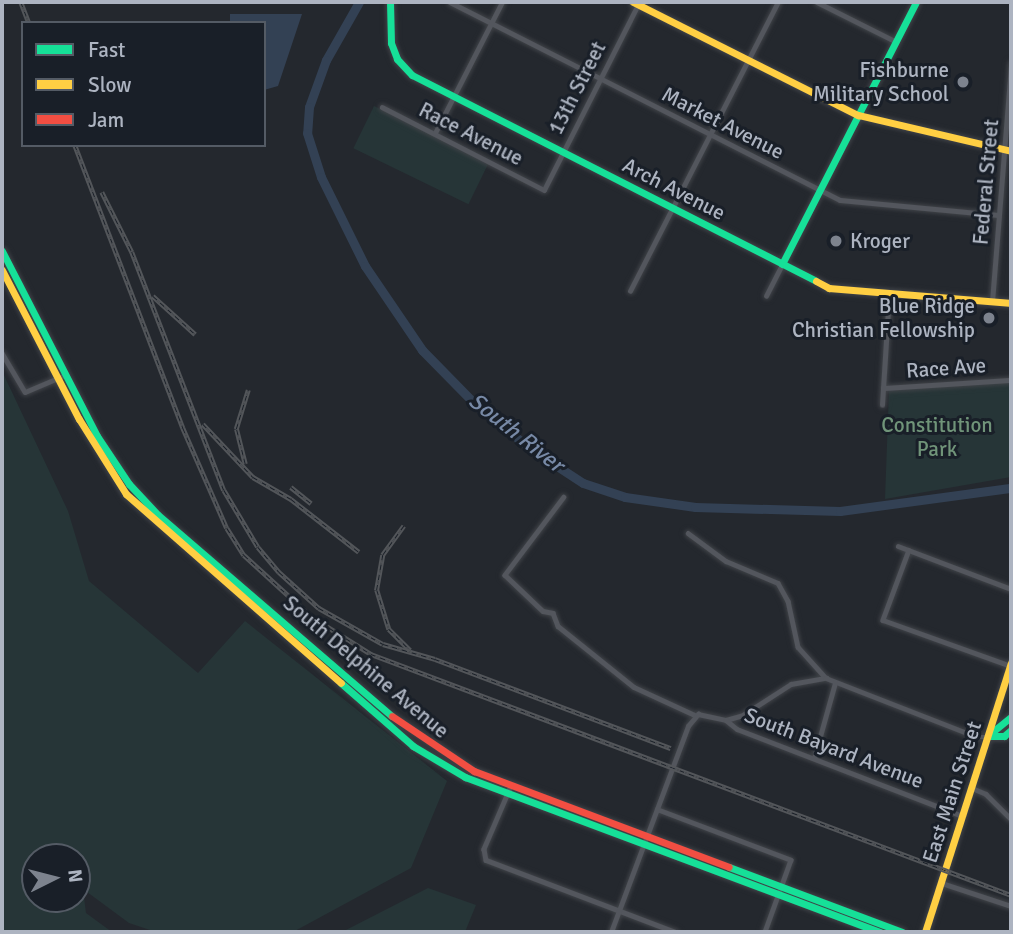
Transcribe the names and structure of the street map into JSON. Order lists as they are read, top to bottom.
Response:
{
  "streets": {
    "main road": ["Arch Avenue", "South Delphine Avenue", "East Main Street"],
    "street": [
      "13th Street",
      "Market Avenue",
      "Race Avenue",
      "Federal Street",
      "Race Ave",
      "South Bayard Avenue"
    ]
  },
  "crossings": [
    ["13th Street", "Market Avenue"],
    ["13th Street", "Race Avenue"],
    ["13th Street", "Arch Avenue"],
    ["Market Avenue", "Federal Street"],
    ["Federal Street", "Arch Avenue"],
    ["South Bayard Avenue", "East Main Street"]
  ],
  "water": ["South River"],
  "parks": ["Constitution Park"],
  "places": ["Fishburne Military School", "Kroger", "Blue Ridge Christian Fellowship"],
  "legend": ["Fast", "Slow", "Jam"],
  "north": "right"
}
